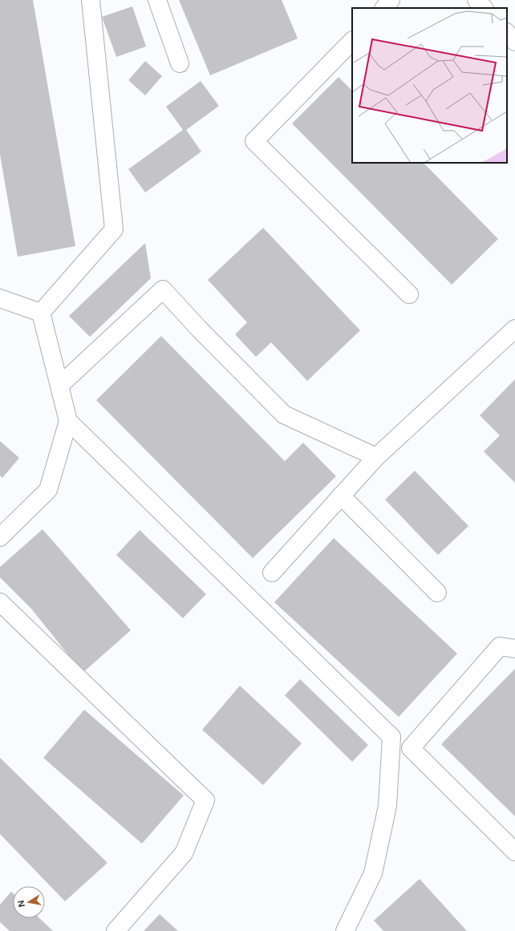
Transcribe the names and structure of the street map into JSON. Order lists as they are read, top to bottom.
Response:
{
  "north": "left"
}
